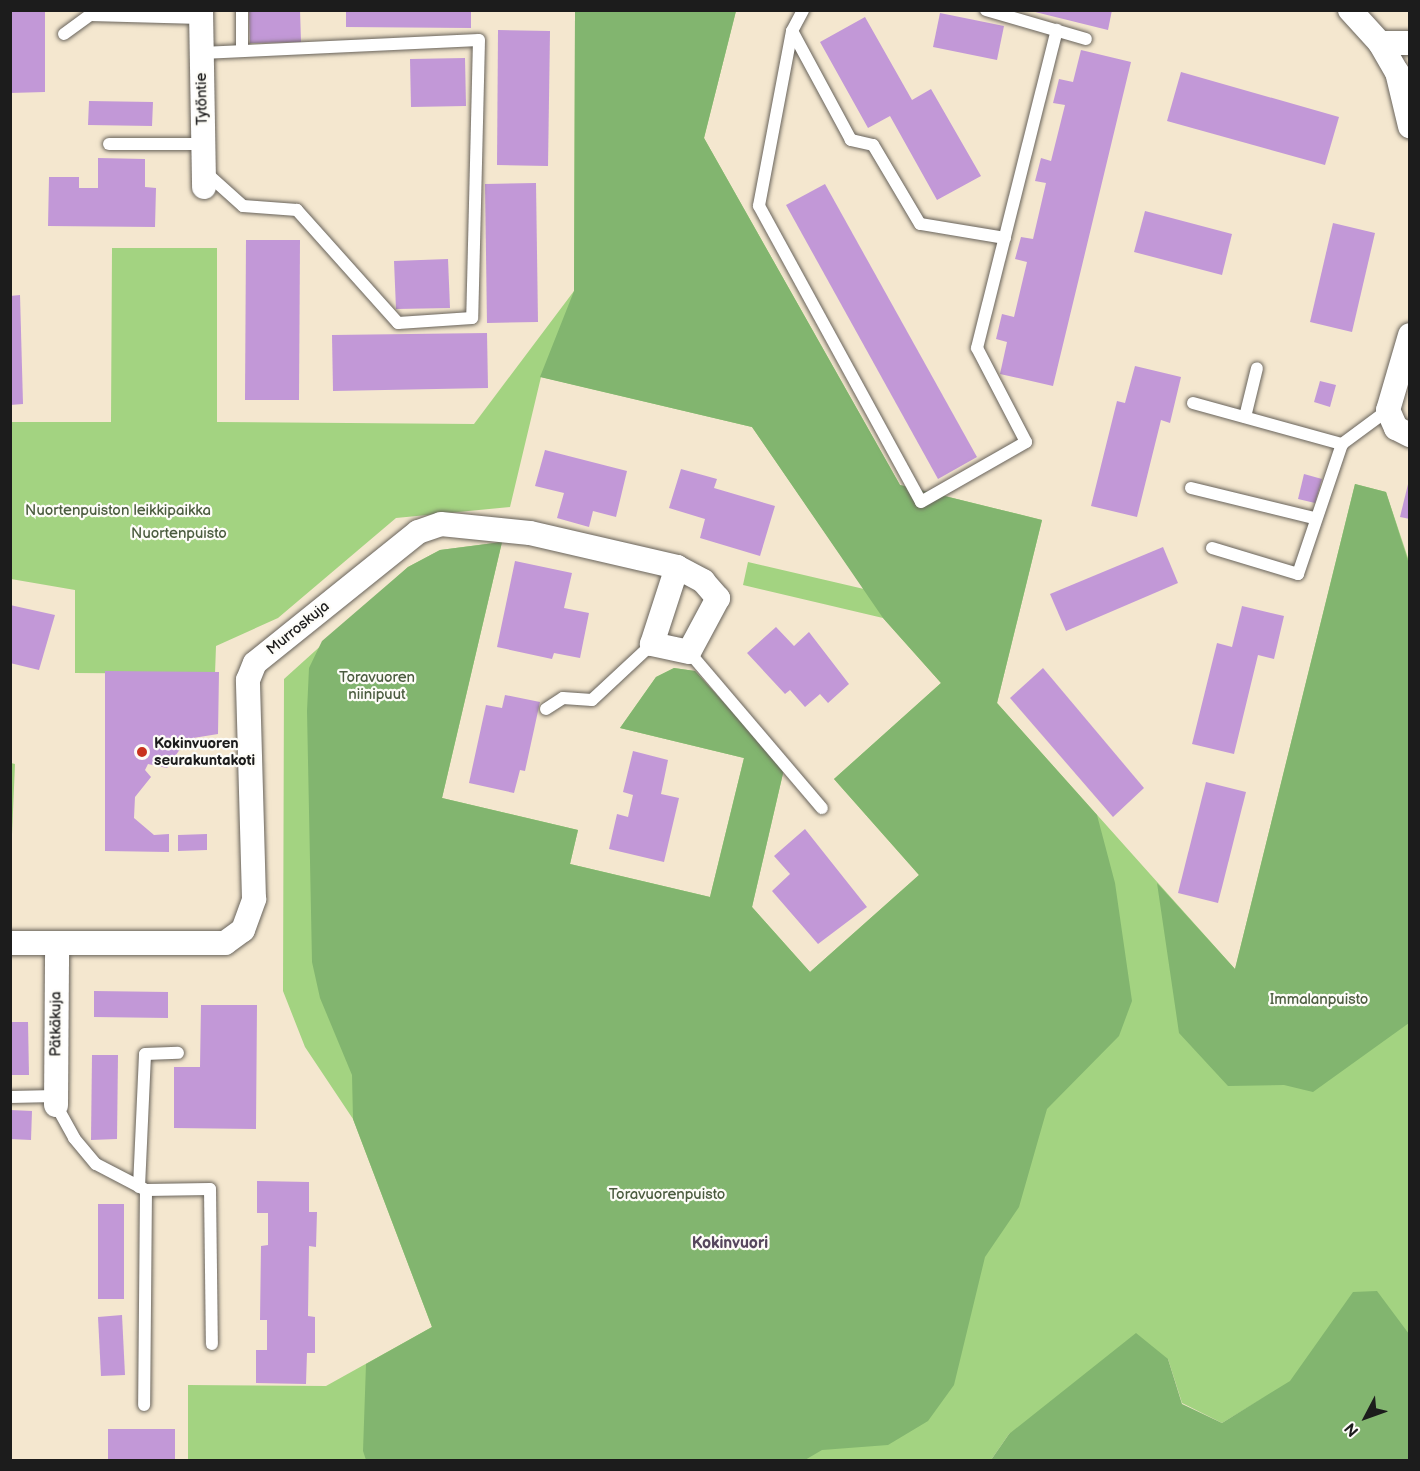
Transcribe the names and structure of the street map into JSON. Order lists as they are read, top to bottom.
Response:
{
  "streets": {
    "street": ["Tytöntie", "Murroskuja", "Pätkäkuja"]
  },
  "crossings": [
    ["Murroskuja", "Pätkäkuja"]
  ],
  "districts": ["Kokinvuori"],
  "parks": [
    "Nuortenpuiston leikkipaikka",
    "Nuortenpuisto",
    "Toravuoren niinipuut",
    "Immalanpuisto",
    "Toravuorenpuisto"
  ],
  "places": ["Kokinvuoren seurakuntakoti"],
  "north": "bottom left"
}
